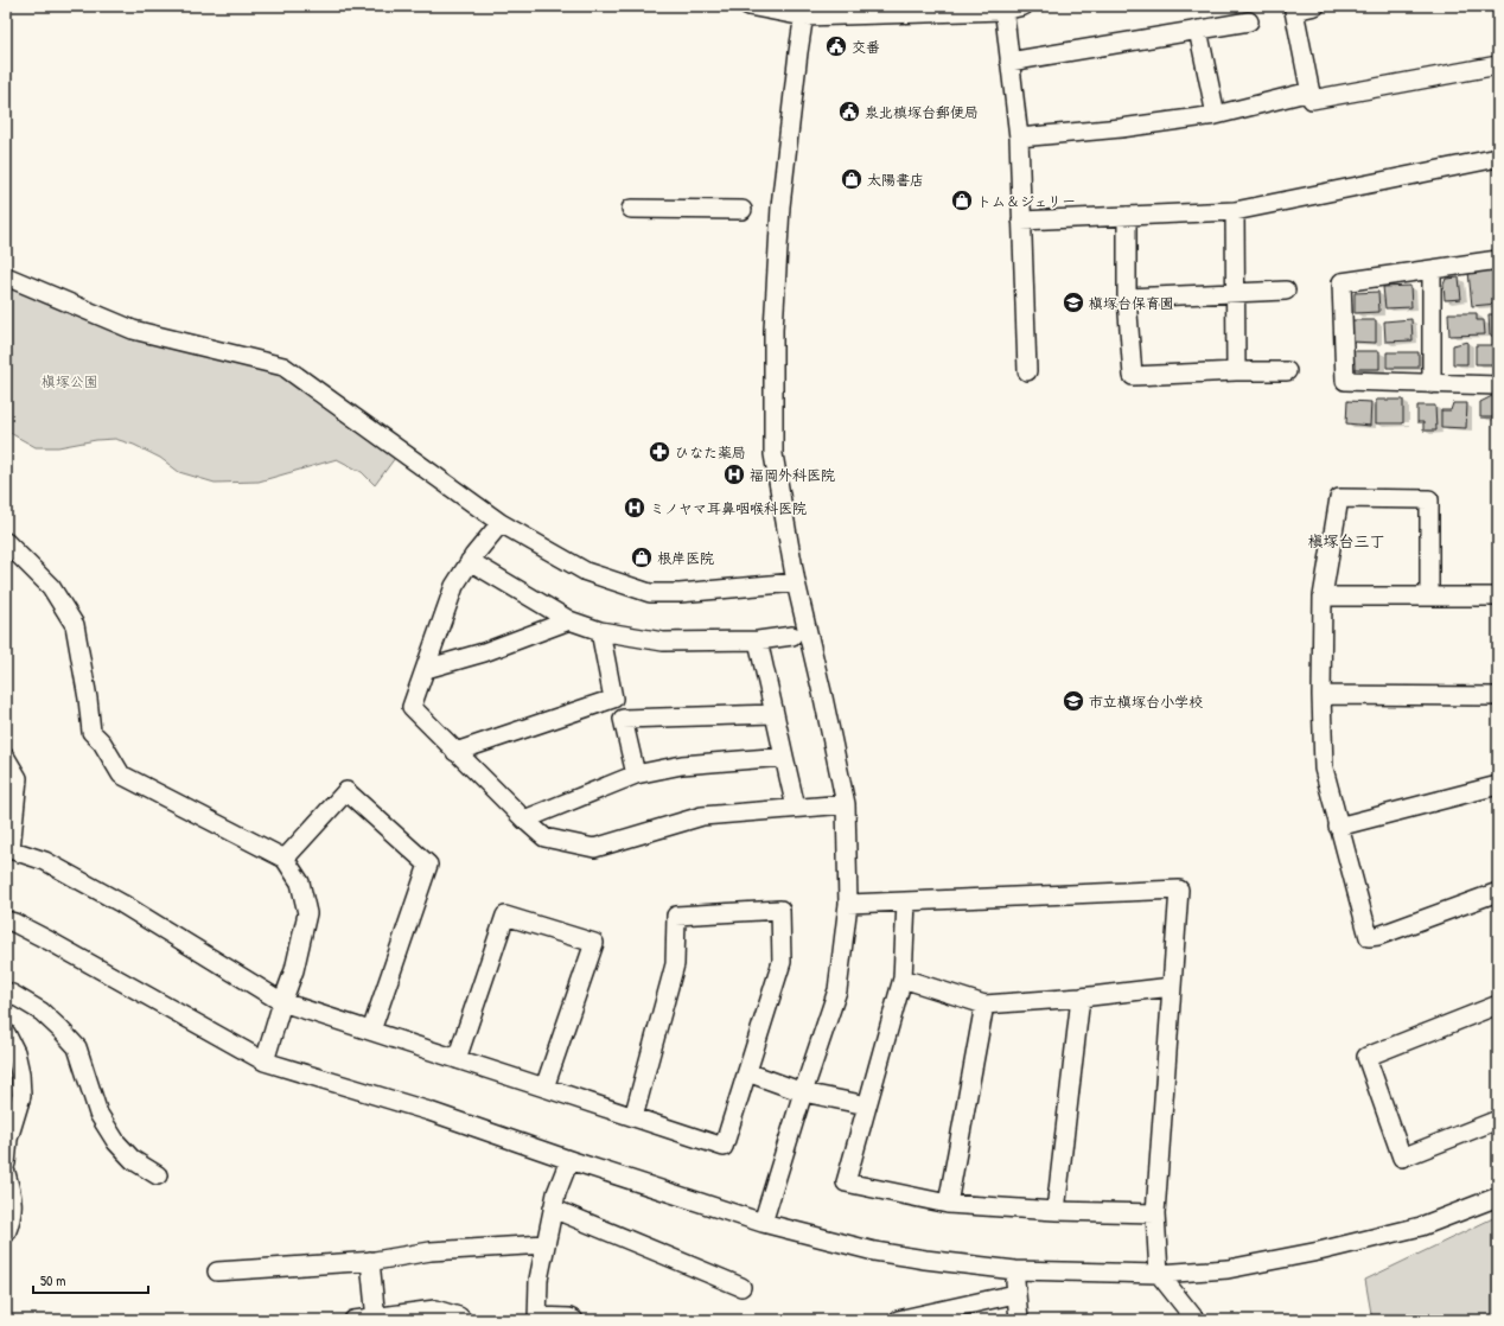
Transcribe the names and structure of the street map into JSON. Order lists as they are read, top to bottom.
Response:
{
  "districts": ["槇塚台三丁"],
  "parks": ["槇塚公園"],
  "places": {
    "public building": ["交番", "泉北槙塚台郵便局"],
    "shop": ["太陽書店", "トム＆ジェリー", "根岸医院"],
    "school or university": ["槇塚台保育園", "市立槇塚台小学校"],
    "pharmacy": ["ひなた薬局"],
    "hospital": ["福岡外科医院", "ミノヤマ耳鼻咽喉科医院"]
  },
  "scale_bar": "50 m"
}
